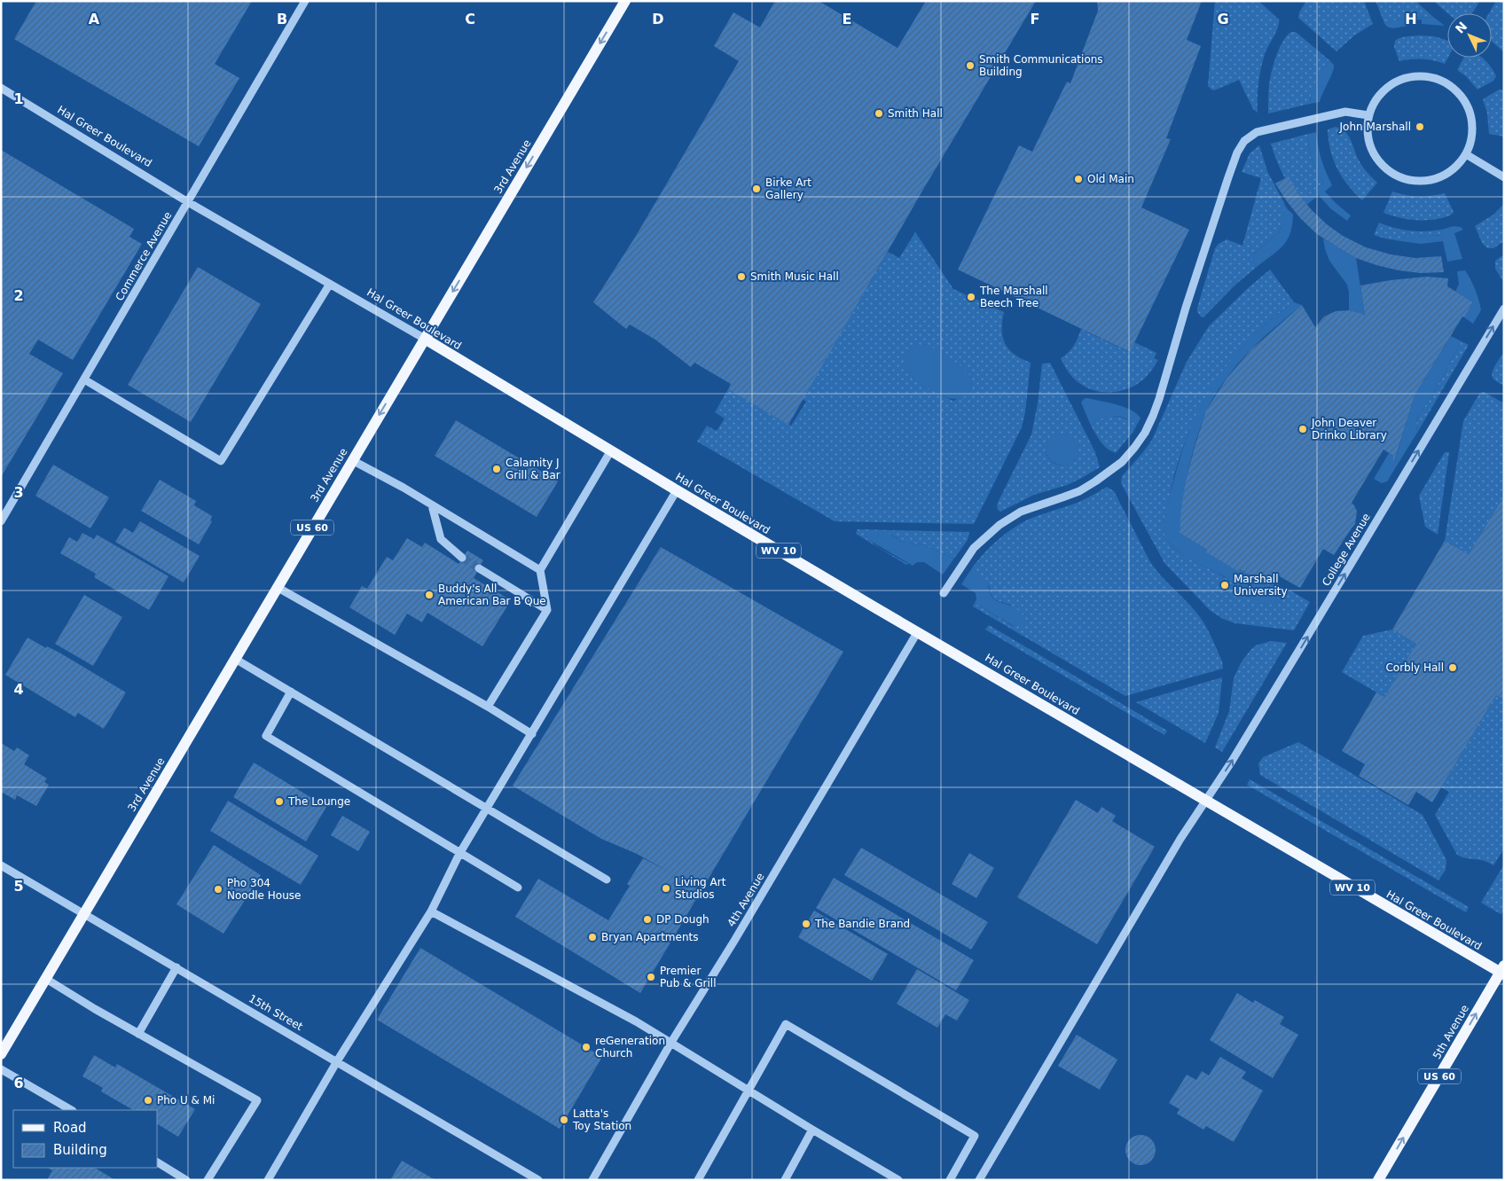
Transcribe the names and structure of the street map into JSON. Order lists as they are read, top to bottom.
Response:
{
  "streets": {
    "main road": [
      "Hal Greer Boulevard",
      "3rd Avenue",
      "US 60",
      "WV 10",
      "5th Avenue"
    ],
    "street": [
      "Commerce Avenue",
      "College Avenue",
      "4th Avenue",
      "15th Street"
    ]
  },
  "crossings": [
    ["Hal Greer Boulevard", "3rd Avenue"],
    ["Hal Greer Boulevard", "Commerce Avenue"],
    ["Hal Greer Boulevard", "College Avenue"],
    ["Hal Greer Boulevard", "4th Avenue"],
    ["Hal Greer Boulevard", "5th Avenue"],
    ["3rd Avenue", "15th Street"]
  ],
  "one_way": ["3rd Avenue", "College Avenue", "5th Avenue"],
  "places": [
    "Smith Communications Building",
    "Smith Hall",
    "John Marshall",
    "Old Main",
    "Birke Art Gallery",
    "Smith Music Hall",
    "The Marshall Beech Tree",
    "John Deaver Drinko Library",
    "Calamity J Grill & Bar",
    "Marshall University",
    "Buddy's All American Bar B Que",
    "Corbly Hall",
    "The Lounge",
    "Living Art Studios",
    "Pho 304 Noodle House",
    "DP Dough",
    "The Bandie Brand",
    "Bryan Apartments",
    "Premier Pub & Grill",
    "reGeneration Church",
    "Pho U & Mi",
    "Latta's Toy Station"
  ],
  "legend": ["Road", "Building"],
  "north": "top left",
  "grid": {
    "columns": [
      "A",
      "B",
      "C",
      "D",
      "E",
      "F",
      "G",
      "H"
    ],
    "rows": [
      "1",
      "2",
      "3",
      "4",
      "5",
      "6"
    ]
  }
}
